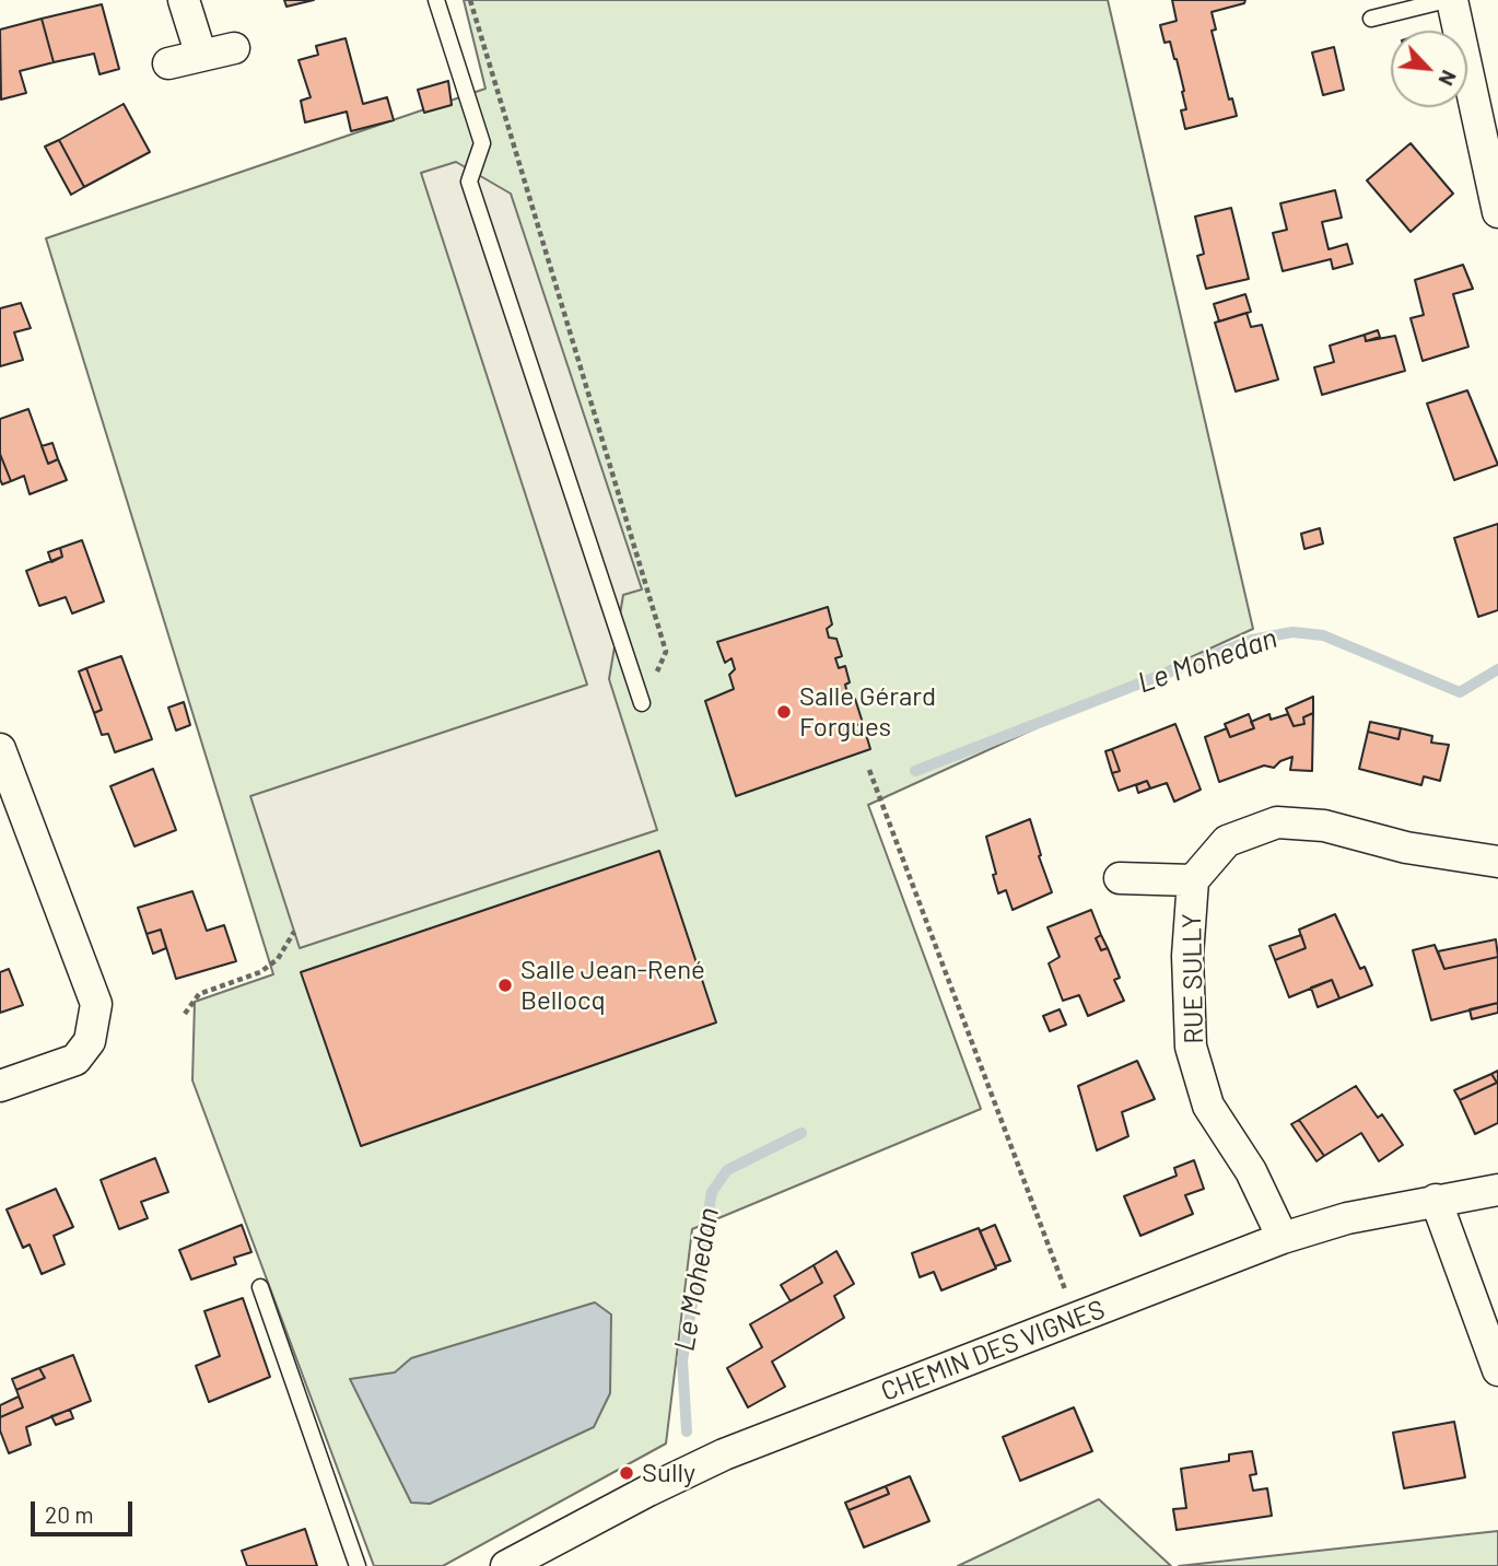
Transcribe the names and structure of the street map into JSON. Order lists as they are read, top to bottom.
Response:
{
  "streets": {
    "street": ["RUE SULLY", "CHEMIN DES VIGNES"]
  },
  "crossings": [
    ["RUE SULLY", "CHEMIN DES VIGNES"]
  ],
  "water": ["Le Mohedan"],
  "places": ["Salle Gérard Forgues", "Salle Jean-René Bellocq", "Sully"],
  "scale_bar": "20 m",
  "north": "bottom right"
}
